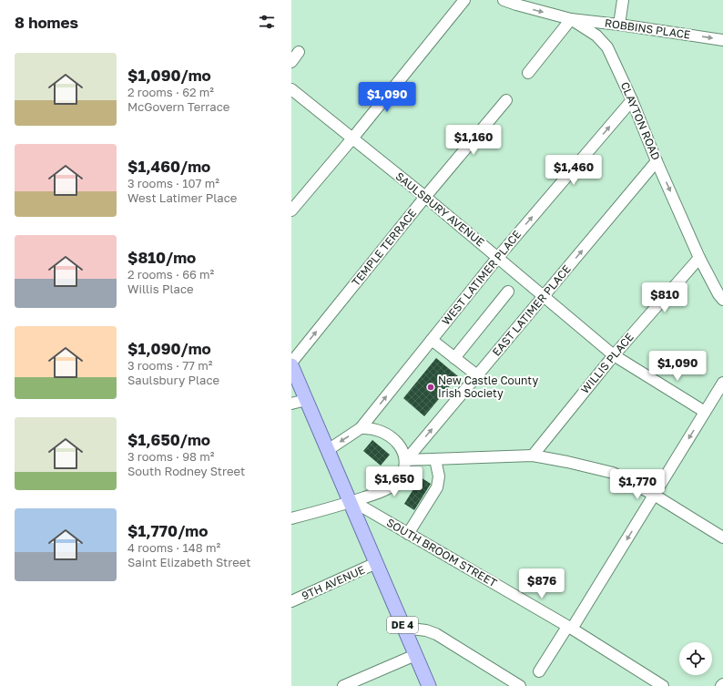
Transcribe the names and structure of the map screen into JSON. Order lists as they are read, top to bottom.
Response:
{
  "streets": {
    "main road": ["DE 4"],
    "street": [
      "ROBBINS PLACE",
      "CLAYTON ROAD",
      "SAULSBURY AVENUE",
      "TEMPLE TERRACE",
      "WEST LATIMER PLACE",
      "EAST LATIMER PLACE",
      "WILLIS PLACE",
      "SOUTH BROOM STREET",
      "9TH AVENUE"
    ]
  },
  "crossings": [
    ["ROBBINS PLACE", "CLAYTON ROAD"],
    ["CLAYTON ROAD", "WEST LATIMER PLACE"],
    ["CLAYTON ROAD", "EAST LATIMER PLACE"],
    ["CLAYTON ROAD", "WILLIS PLACE"],
    ["SAULSBURY AVENUE", "TEMPLE TERRACE"],
    ["SAULSBURY AVENUE", "WEST LATIMER PLACE"],
    ["SAULSBURY AVENUE", "EAST LATIMER PLACE"],
    ["SAULSBURY AVENUE", "WILLIS PLACE"],
    ["TEMPLE TERRACE", "DE 4"],
    ["WEST LATIMER PLACE", "EAST LATIMER PLACE"],
    ["WEST LATIMER PLACE", "SOUTH BROOM STREET"],
    ["WEST LATIMER PLACE", "DE 4"],
    ["EAST LATIMER PLACE", "SOUTH BROOM STREET"],
    ["EAST LATIMER PLACE", "DE 4"],
    ["SOUTH BROOM STREET", "DE 4"],
    ["9TH AVENUE", "DE 4"]
  ],
  "one_way": ["ROBBINS PLACE", "CLAYTON ROAD", "EAST LATIMER PLACE"],
  "places": ["New Castle County Irish Society"],
  "page": {
    "heading": "8 homes",
    "list": [
      {
        "name": "$1,090/mo",
        "note": "2 rooms · 62 m² · McGovern Terrace"
      },
      {
        "name": "$1,460/mo",
        "note": "3 rooms · 107 m² · West Latimer Place"
      },
      {
        "name": "$810/mo",
        "note": "2 rooms · 66 m² · Willis Place"
      },
      {
        "name": "$1,090/mo",
        "note": "3 rooms · 77 m² · Saulsbury Place"
      },
      {
        "name": "$1,650/mo",
        "note": "3 rooms · 98 m² · South Rodney Street"
      },
      {
        "name": "$1,770/mo",
        "note": "4 rooms · 148 m² · Saint Elizabeth Street"
      }
    ],
    "price": [
      "$1,090",
      "$1,160",
      "$1,460",
      "$810",
      "$1,090",
      "$1,650",
      "$1,770",
      "$876"
    ]
  }
}
